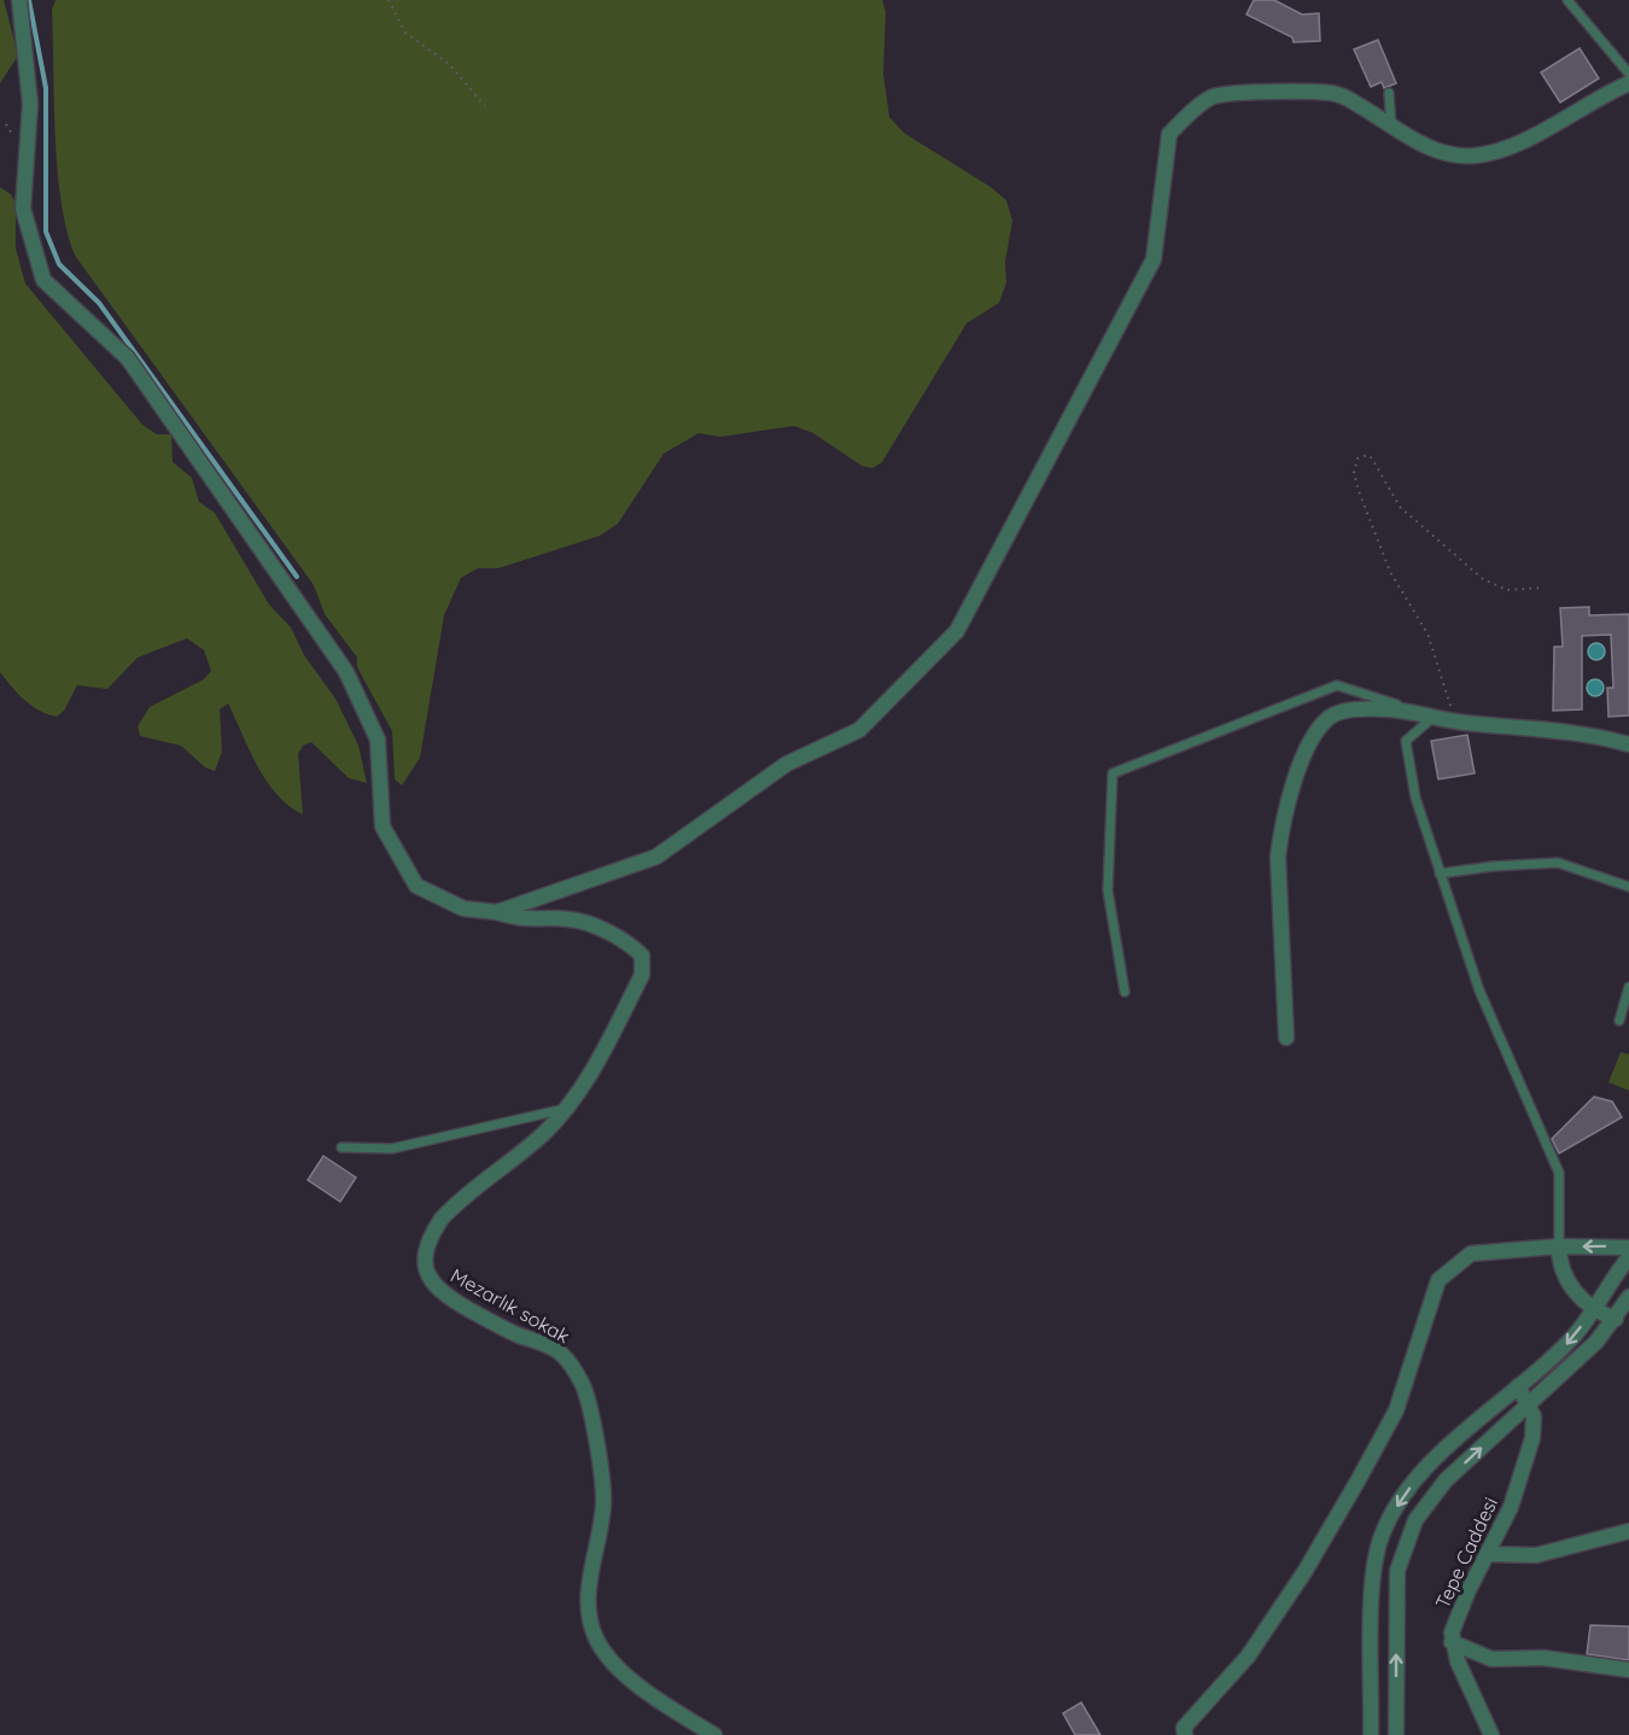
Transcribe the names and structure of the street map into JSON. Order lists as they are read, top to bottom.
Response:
{
  "streets": {
    "street": ["Mezarlık sokak", "Tepe Caddesi"]
  }
}
